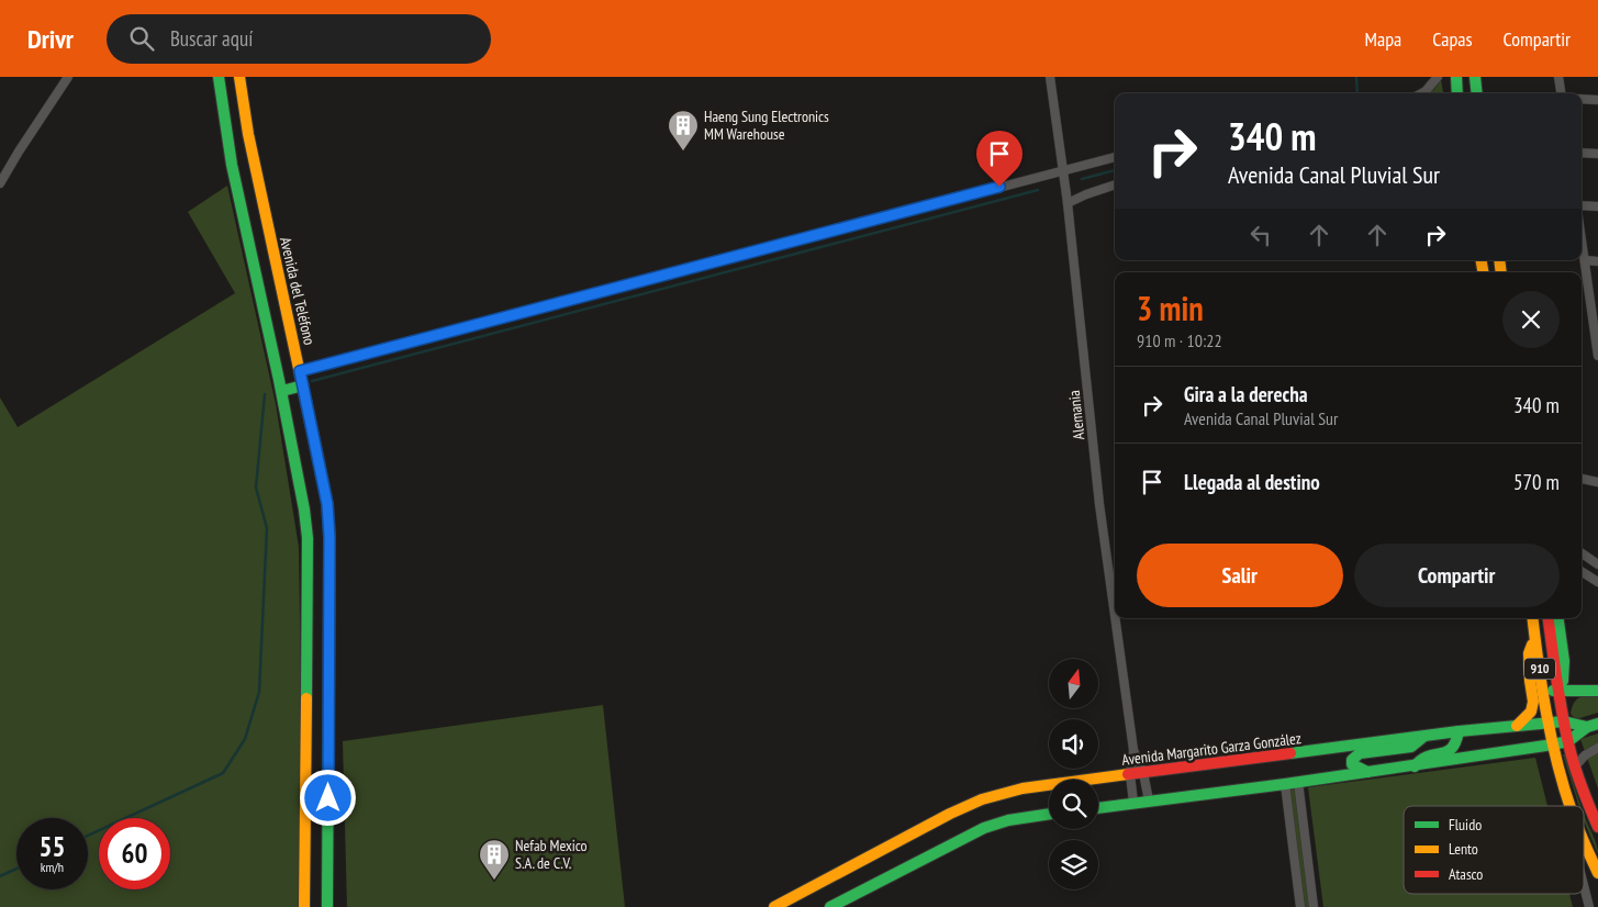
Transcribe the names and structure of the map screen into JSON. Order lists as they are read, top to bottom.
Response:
{
  "streets": {
    "main road": ["Avenida del Teléfono", "910", "Avenida Margarito Garza González"],
    "street": ["Alemania"]
  },
  "crossings": [
    ["Alemania", "Avenida Margarito Garza González"],
    ["910", "Avenida Margarito Garza González"]
  ],
  "places": {
    "building": ["Haeng Sung Electronics MM Warehouse", "Nefab Mexico S.A. de C.V."]
  },
  "legend": ["Fluido", "Lento", "Atasco"],
  "north": "top",
  "page": {
    "header": "Drivr",
    "search": "Buscar aquí",
    "nav": ["Mapa", "Capas", "Compartir"],
    "turn": ["340 m", "Avenida Canal Pluvial Sur"],
    "heading": ["3 min", "910 m · 10:22"],
    "list": [
      {
        "name": "Gira a la derecha",
        "note": "Avenida Canal Pluvial Sur",
        "value": "340 m"
      },
      {
        "name": "Llegada al destino",
        "value": "570 m"
      }
    ],
    "buttons": ["Salir", "Compartir"],
    "speed": "55 km/h",
    "limit": "60"
  }
}
